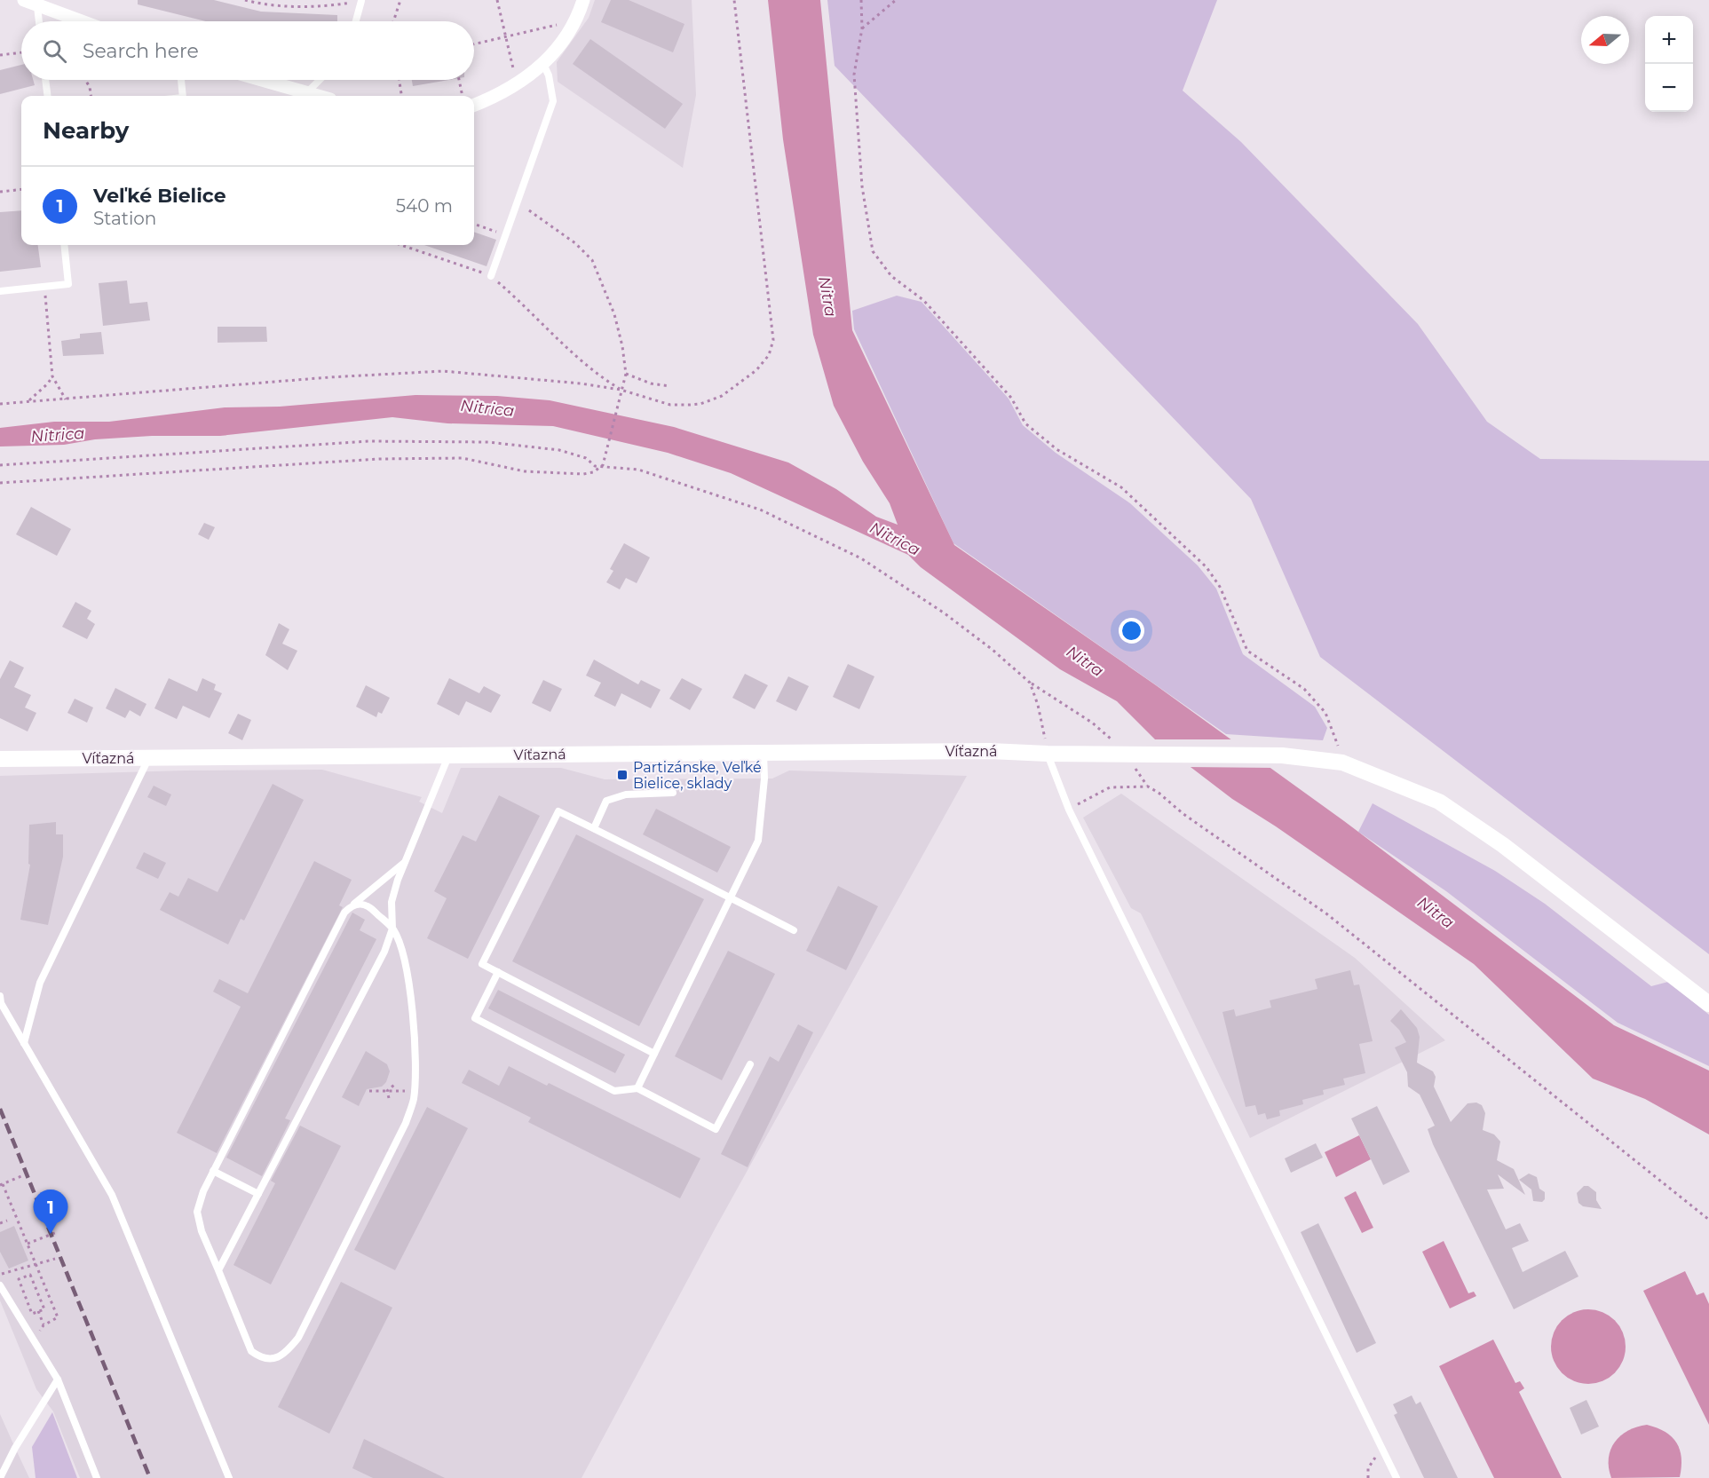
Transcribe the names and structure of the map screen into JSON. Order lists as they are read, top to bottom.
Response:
{
  "streets": {
    "main road": ["Víťazná"]
  },
  "water": ["Nitra", "Nitrica"],
  "places": {
    "transit": ["Partizánske, Veľké Bielice, sklady"]
  },
  "north": "left",
  "page": {
    "map_buttons": ["+", "−"],
    "search": "Search here",
    "heading": "Nearby",
    "list": [
      {
        "mark": "1",
        "name": "Veľké Bielice",
        "note": "Station",
        "value": "540 m"
      }
    ],
    "pins": "1"
  }
}
